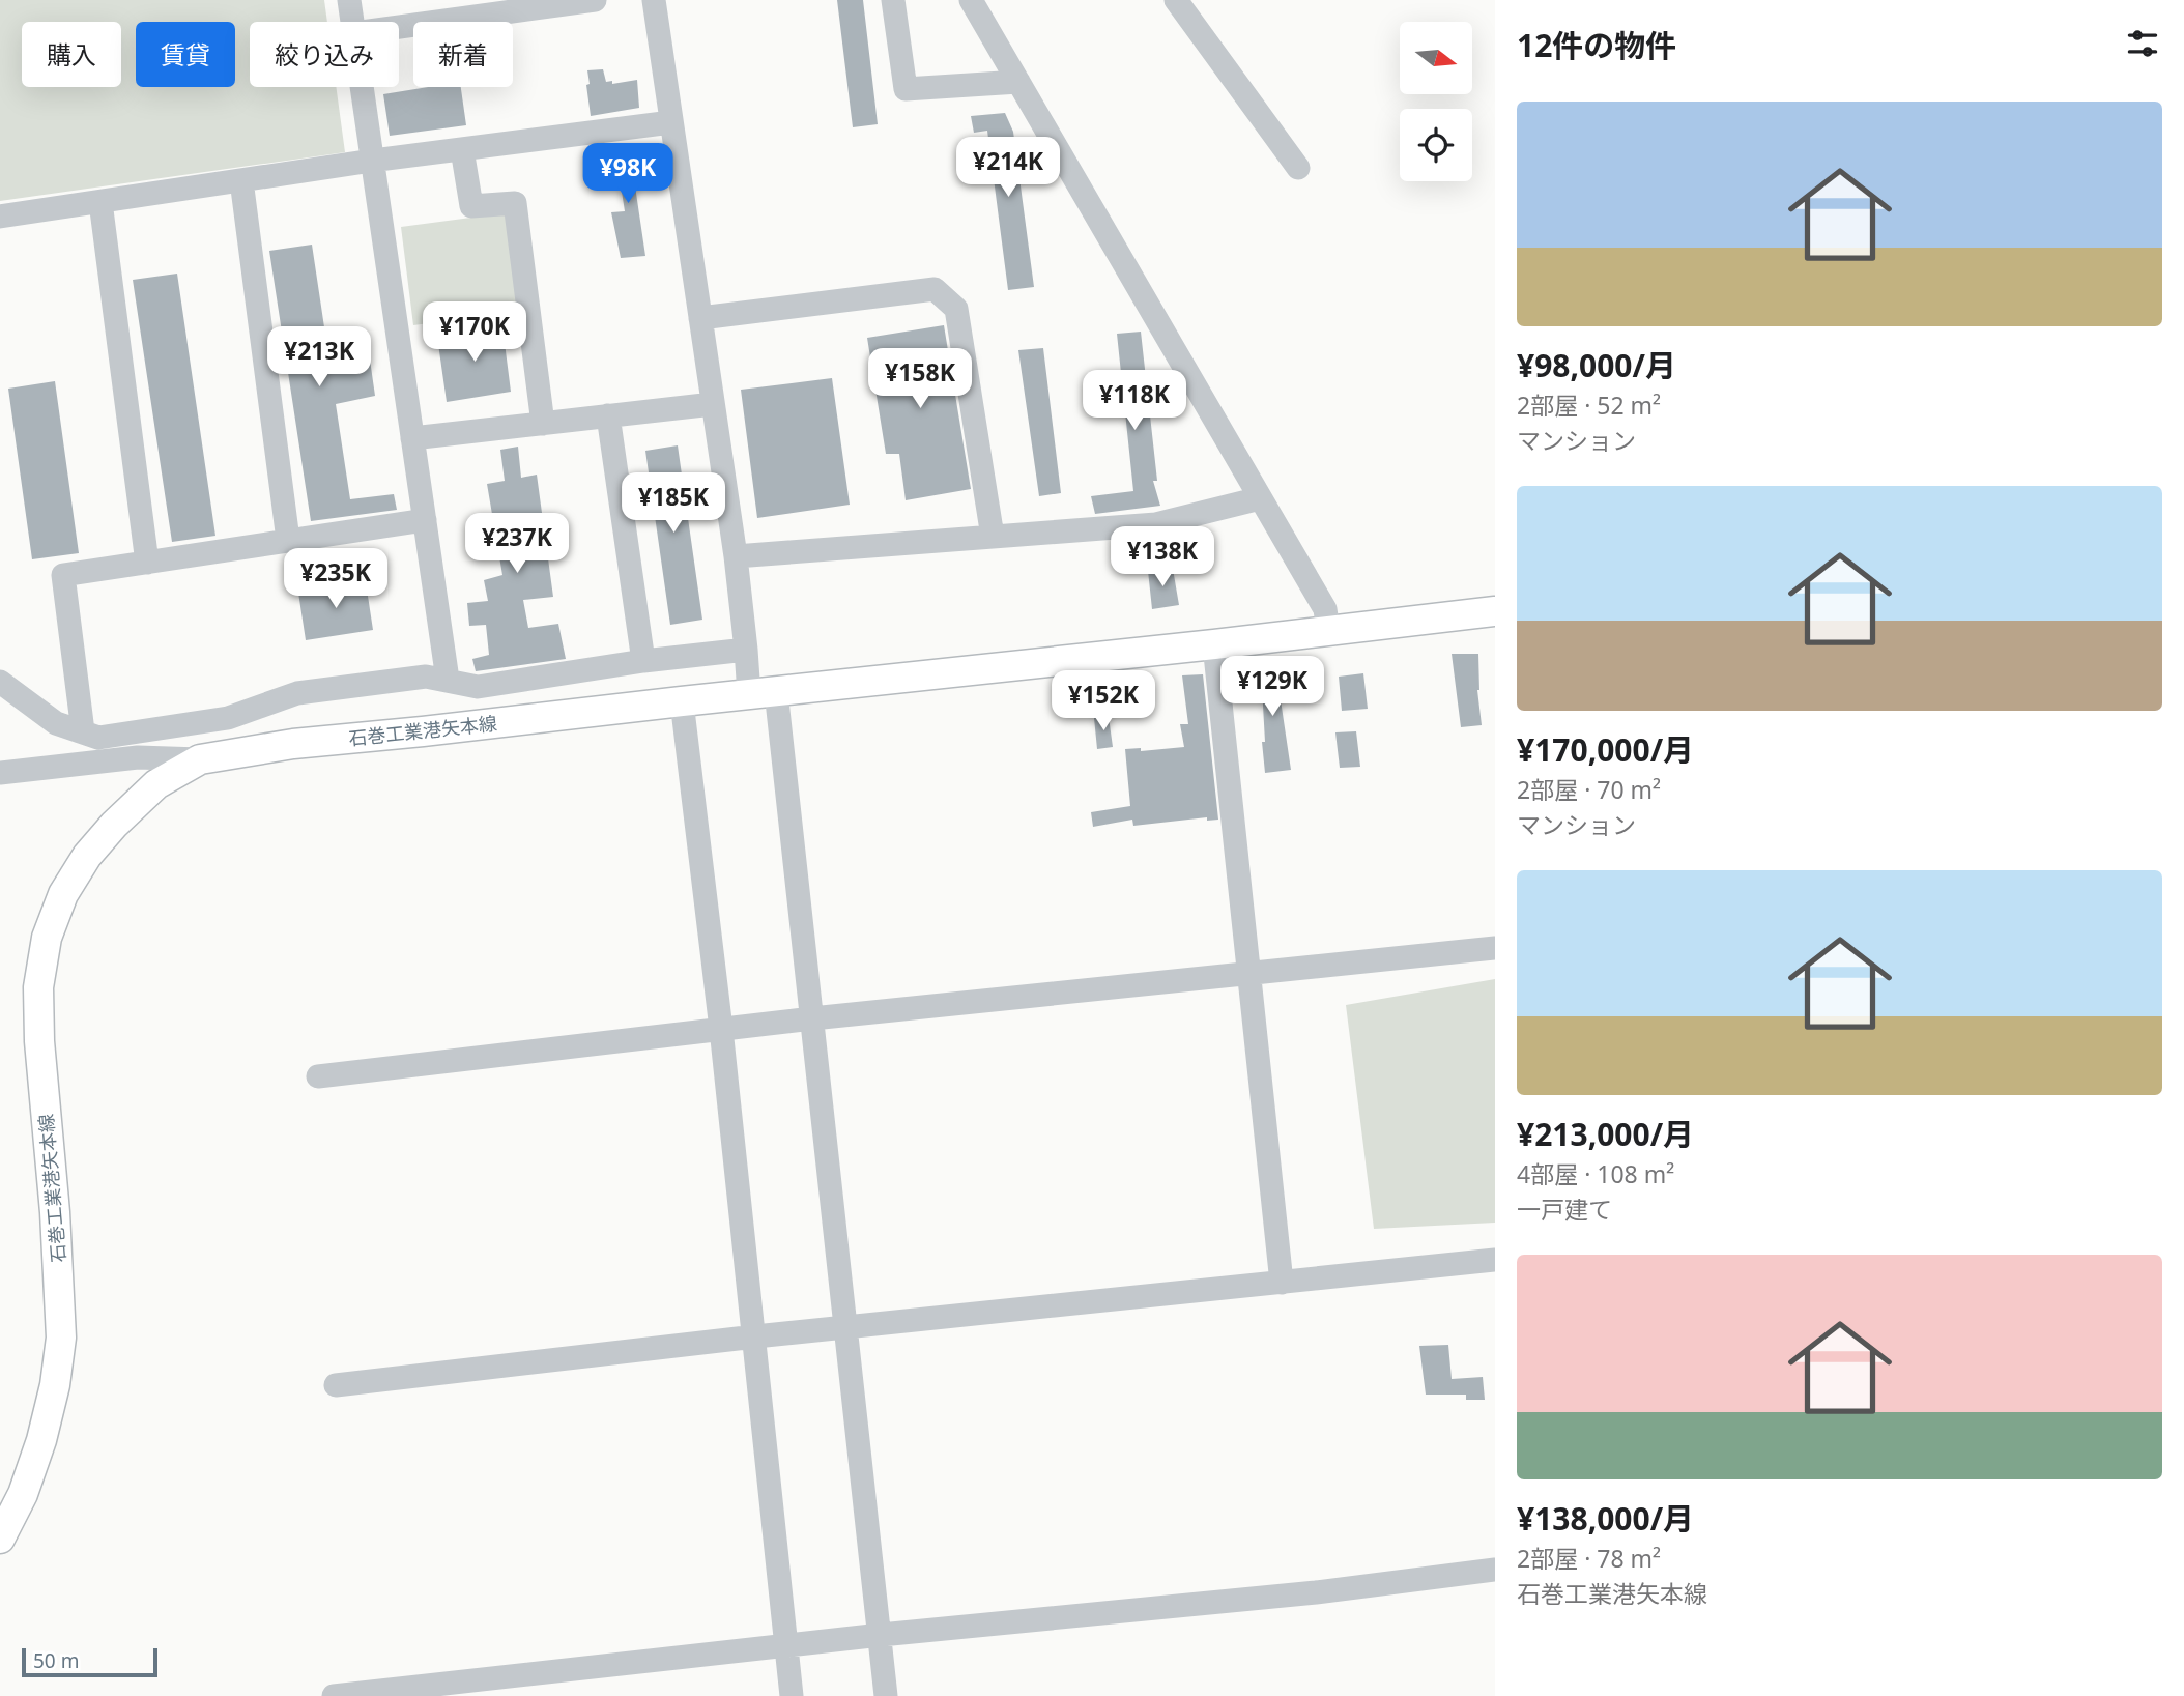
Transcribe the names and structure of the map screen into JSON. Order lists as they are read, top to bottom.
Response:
{
  "streets": {
    "main road": ["石巻工業港矢本線"]
  },
  "scale_bar": "50 m",
  "north": "right",
  "page": {
    "heading": "12件の物件",
    "chip": [
      "購入",
      "賃貸",
      "絞り込み",
      "新着"
    ],
    "list": [
      {
        "name": "¥98,000/月",
        "note": "2部屋 · 52 m² · マンション"
      },
      {
        "name": "¥170,000/月",
        "note": "2部屋 · 70 m² · マンション"
      },
      {
        "name": "¥213,000/月",
        "note": "4部屋 · 108 m² · 一戸建て"
      },
      {
        "name": "¥138,000/月",
        "note": "2部屋 · 78 m² · 石巻工業港矢本線"
      }
    ],
    "price": [
      "¥214K",
      "¥98K",
      "¥170K",
      "¥213K",
      "¥158K",
      "¥118K",
      "¥185K",
      "¥237K",
      "¥138K",
      "¥235K",
      "¥129K",
      "¥152K"
    ],
    "scale": "50 m"
  }
}
